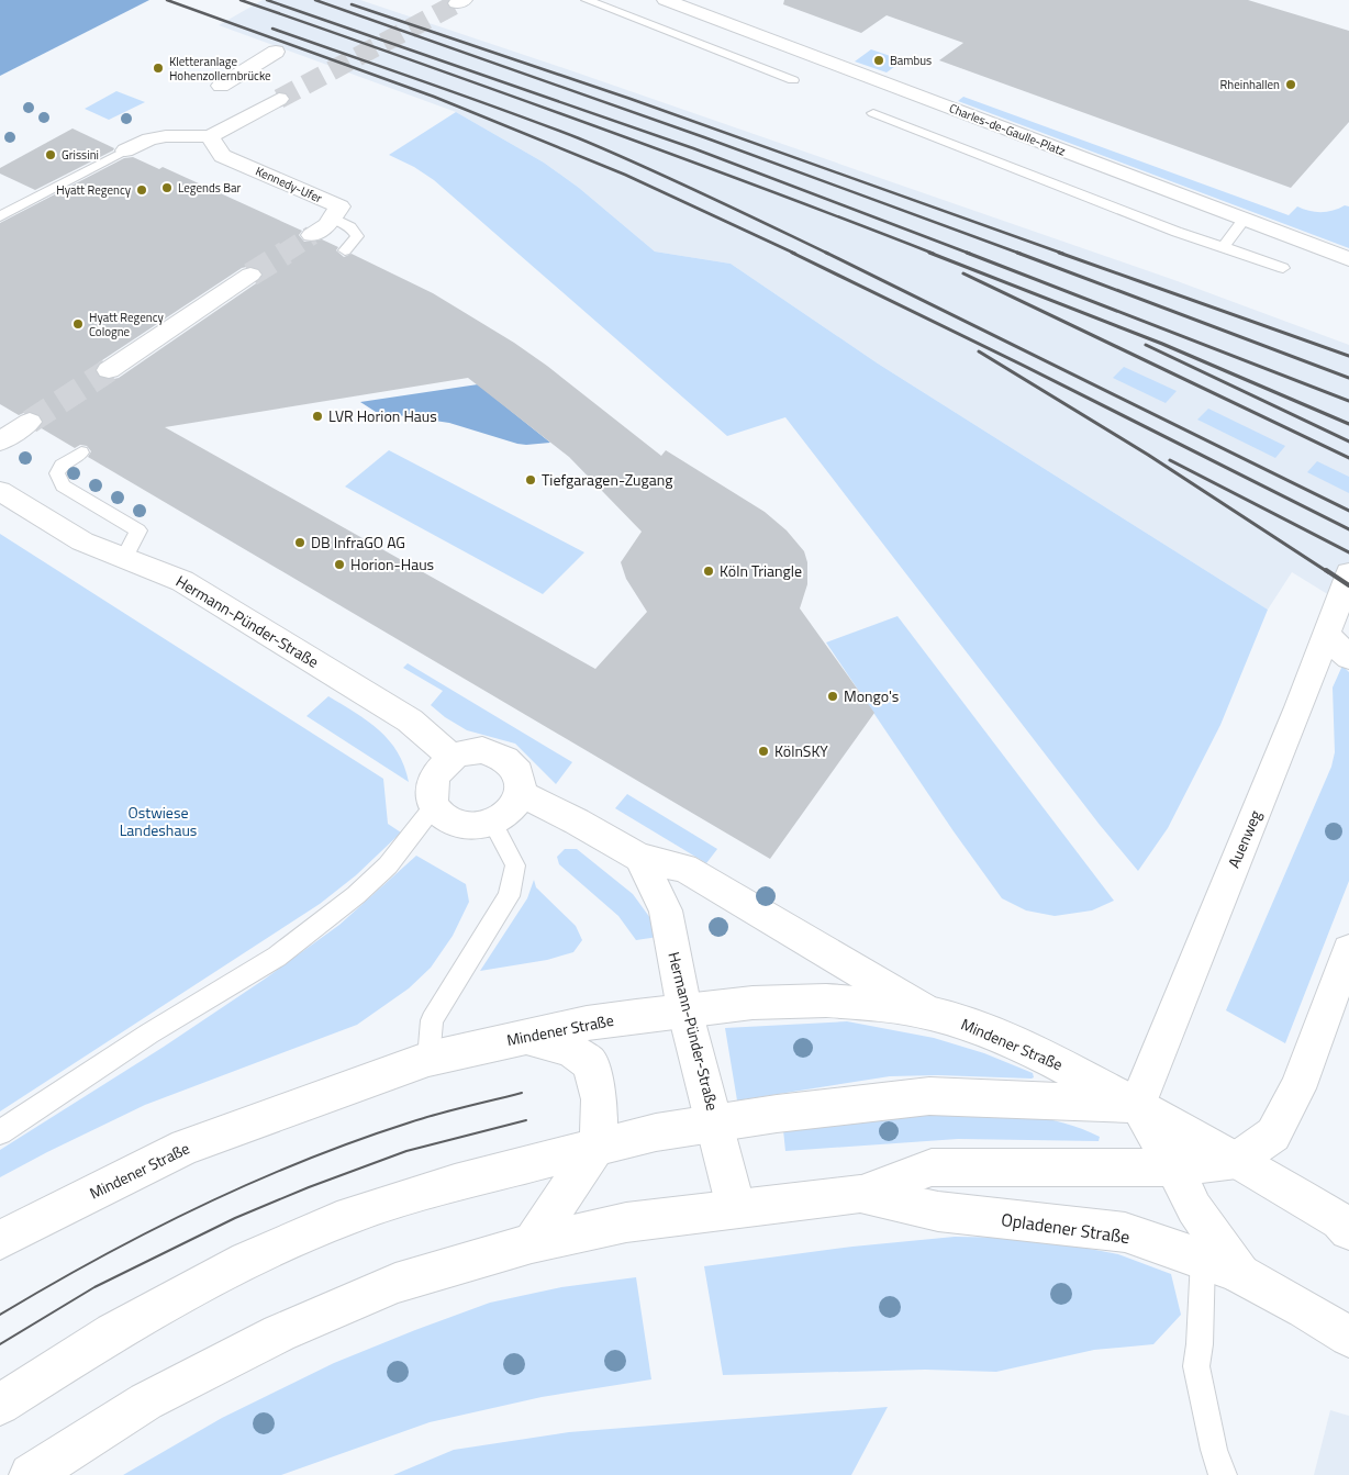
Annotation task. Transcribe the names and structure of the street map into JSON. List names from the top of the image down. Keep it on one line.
{"streets":{"street":["Charles-de-Gaulle-Platz","Kennedy-Ufer","Hermann-Pünder-Straße","Auenweg","Mindener Straße","Opladener Straße"]},"crossings":[["Hermann-Pünder-Straße","Mindener Straße"],["Auenweg","Mindener Straße"]],"parks":["Ostwiese Landeshaus"],"places":["Bambus","Kletteranlage Hohenzollernbrücke","Rheinhallen","Grissini","Legends Bar","Hyatt Regency","Hyatt Regency Cologne","LVR Horion Haus","Tiefgaragen-Zugang","DB InfraGO AG","Horion-Haus","Köln Triangle","Mongo's","KölnSKY"]}
